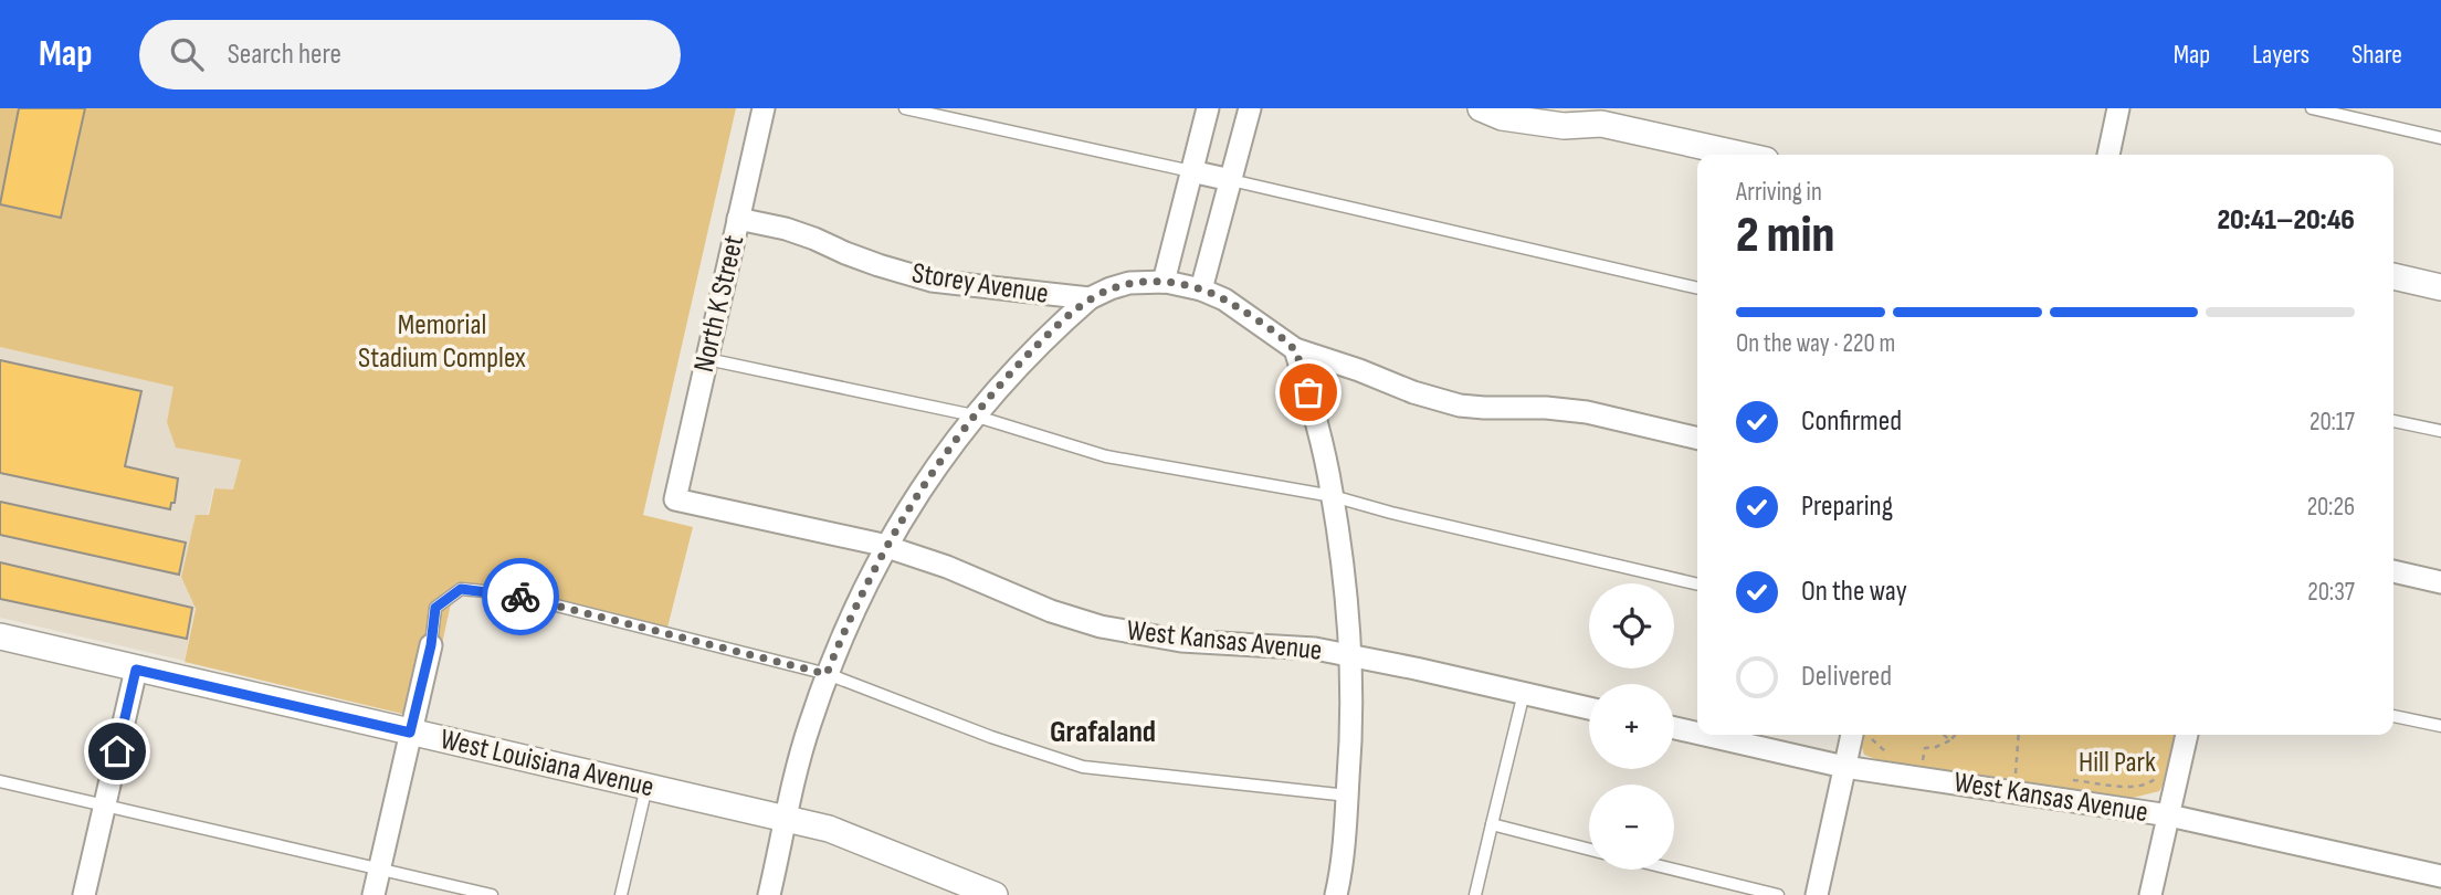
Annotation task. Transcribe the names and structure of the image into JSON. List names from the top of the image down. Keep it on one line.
{"streets":{"street":["Storey Avenue","North K Street","West Kansas Avenue","West Louisiana Avenue"]},"crossings":[["Storey Avenue","North K Street"],["North K Street","West Kansas Avenue"]],"districts":["Grafaland"],"parks":["Memorial Stadium Complex","Hill Park"],"page":{"header":"Map","search":"Search here","nav":["Map","Layers","Share"],"heading":["2 min","Arriving in","20:41–20:46"],"bar":"On the way · 220 m","list":[["Confirmed","20:17"],["Preparing","20:26"],["On the way","20:37"],"Delivered"],"map_buttons":["+","−"]}}
